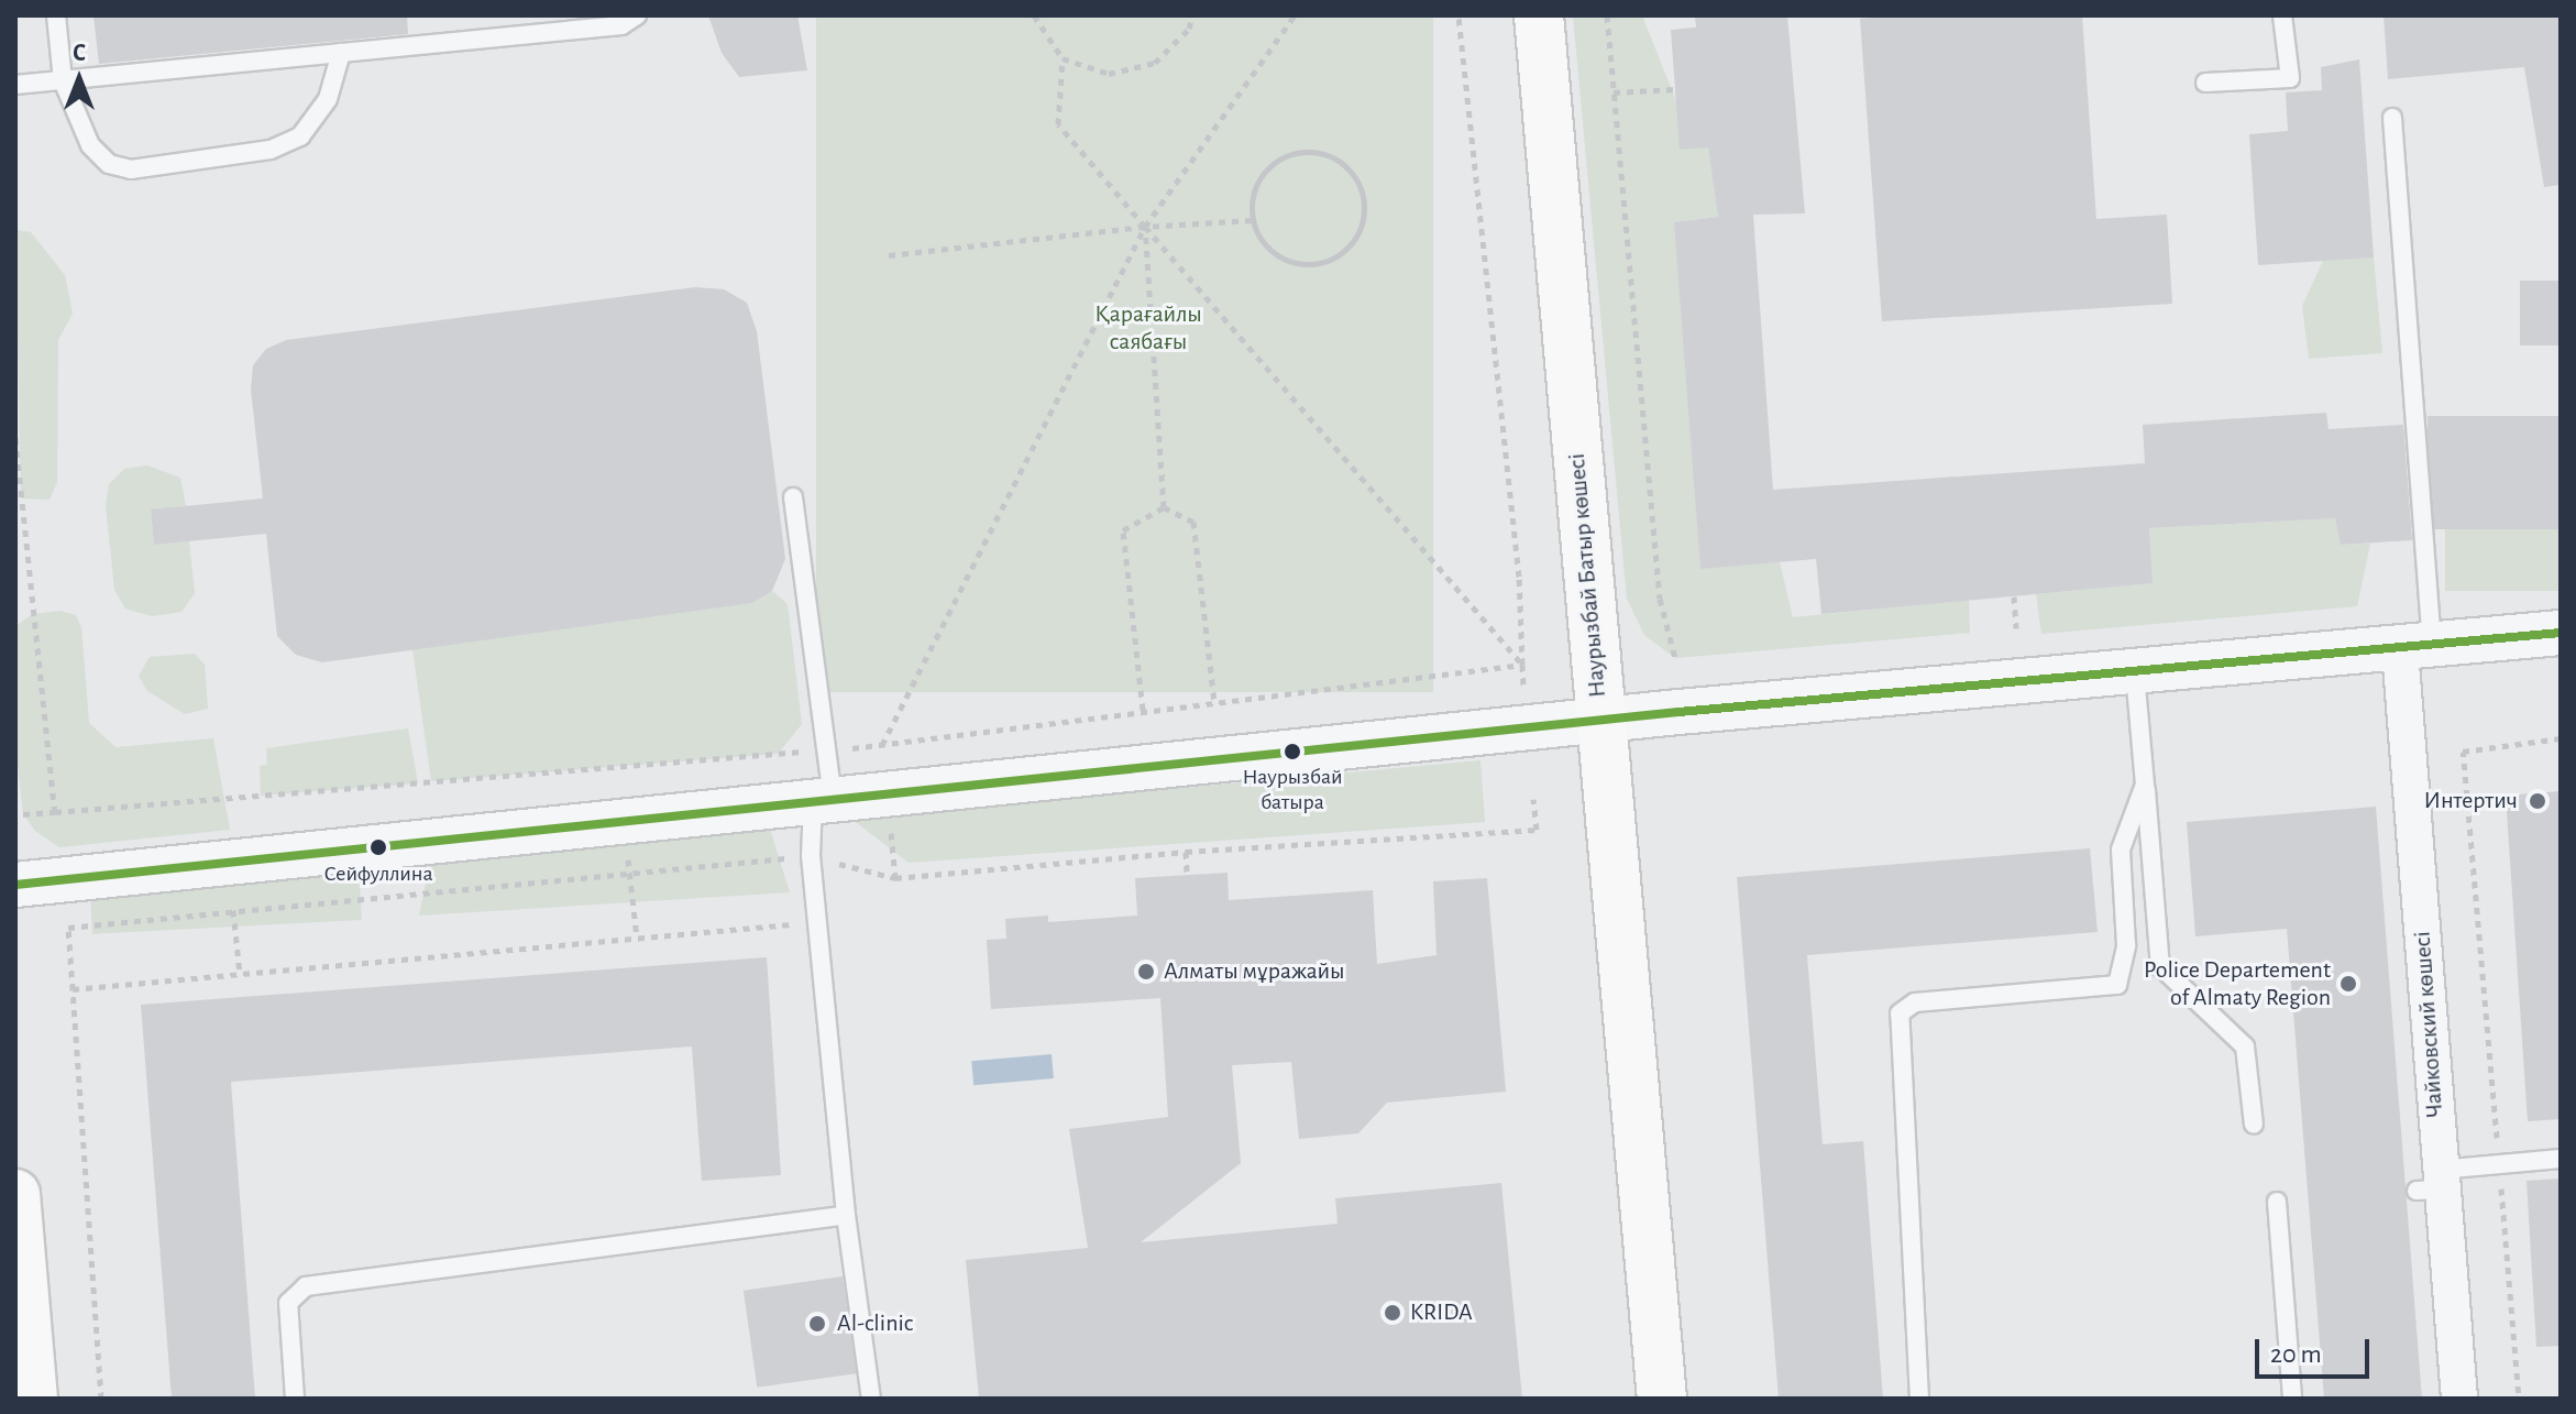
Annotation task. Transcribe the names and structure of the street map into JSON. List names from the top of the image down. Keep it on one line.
{"streets":{"main road":["Наурызбай Батыр көшесі"],"street":["Чайковский көшесі"]},"parks":["Қарағайлы саябағы"],"places":["Наурызбай батыра","Интертич","Сейфуллина","Алматы мұражайы","Police Departement of Almaty Region","KRIDA","Al-clinic"],"scale_bar":"20 m","north":"top"}
